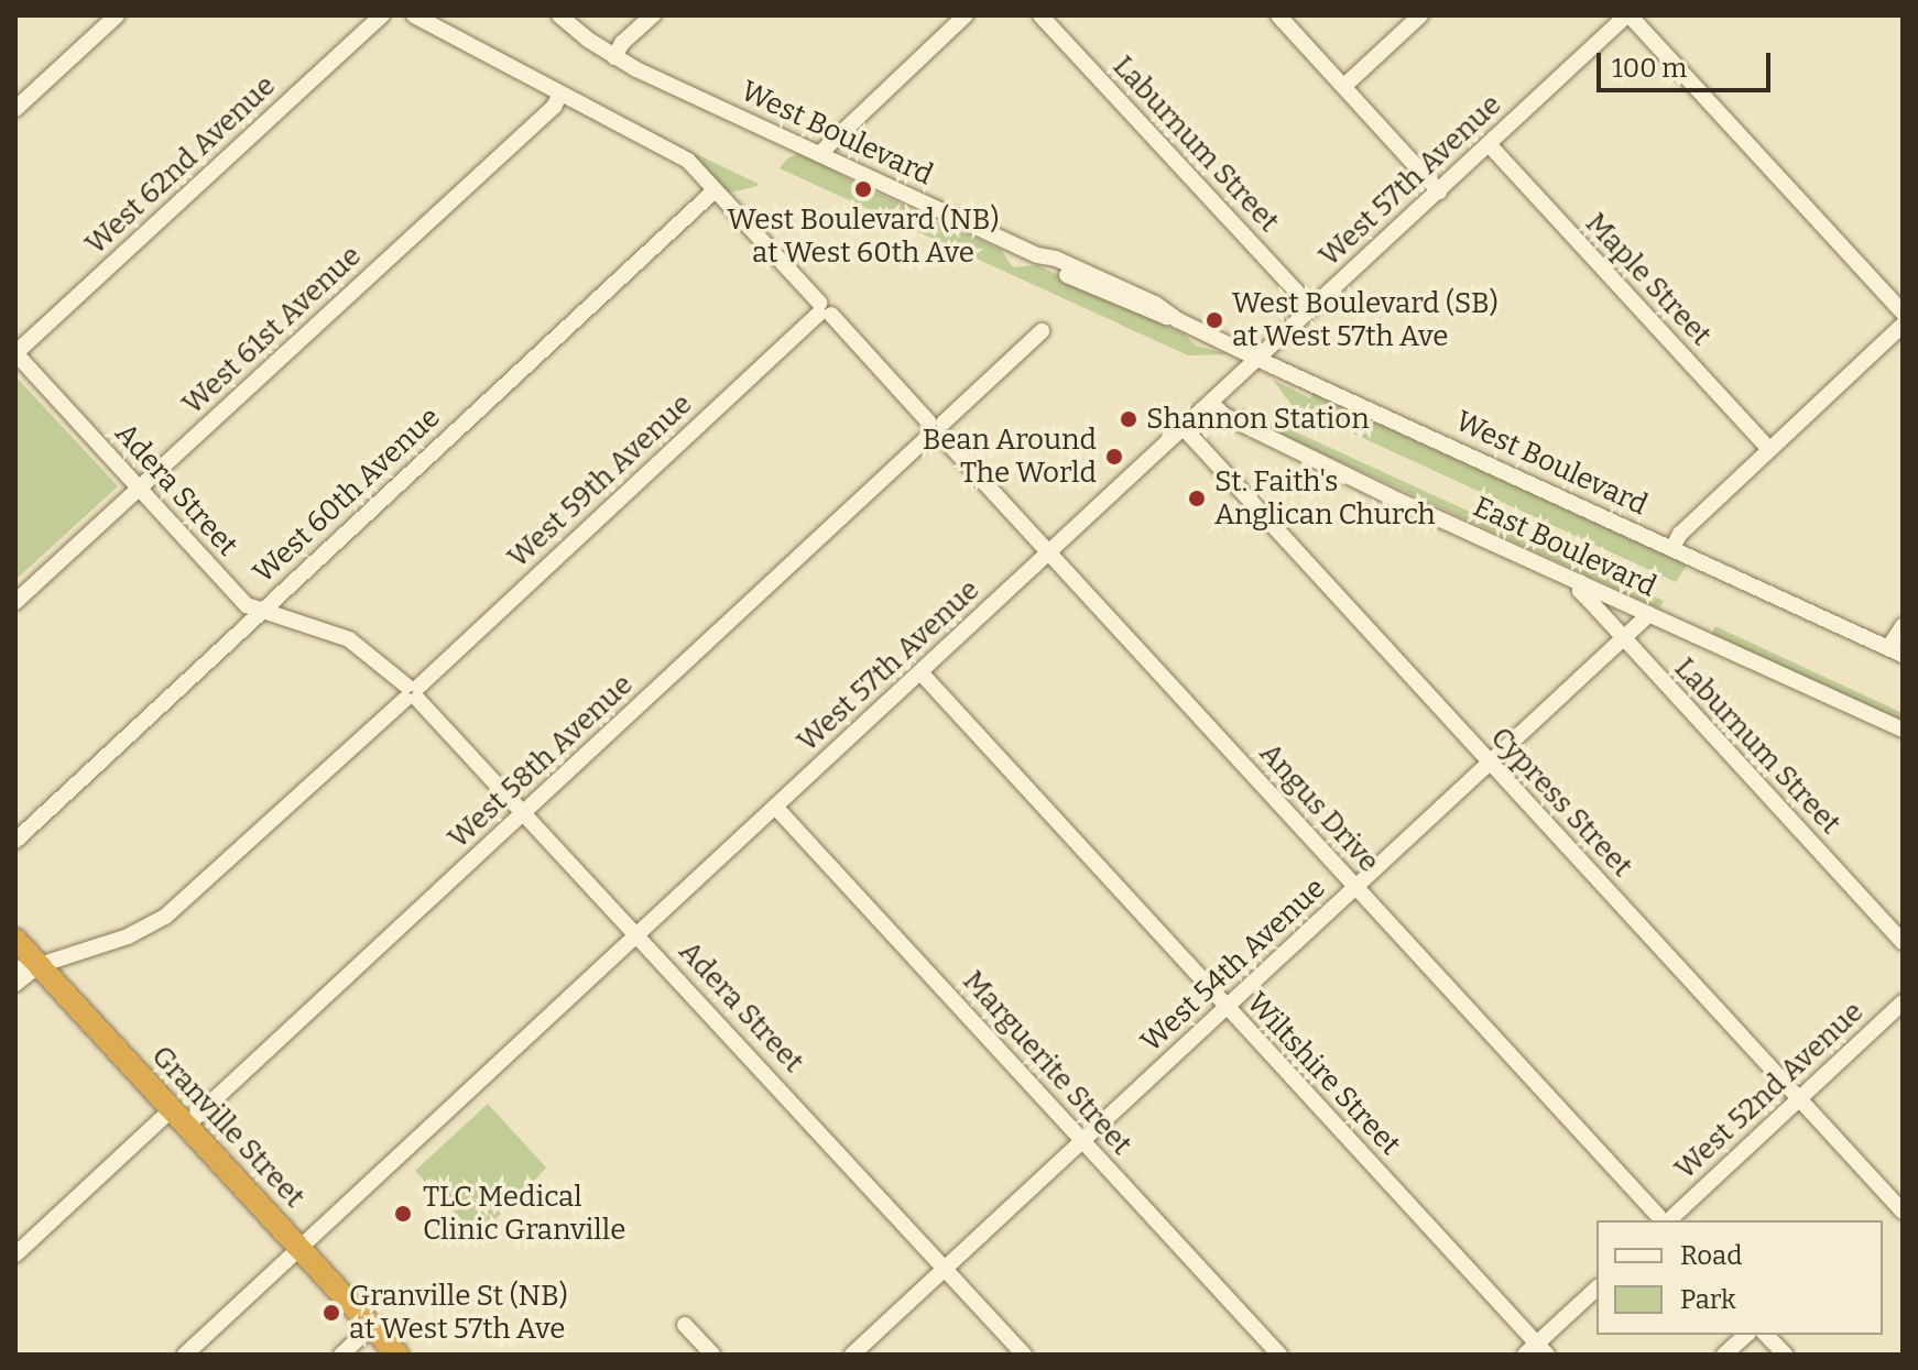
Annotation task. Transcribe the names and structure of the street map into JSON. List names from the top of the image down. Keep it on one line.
{"streets":{"highway":["Granville Street"],"street":["West Boulevard","Laburnum Street","West 62nd Avenue","West 57th Avenue","Maple Street","West 61st Avenue","West 59th Avenue","Adera Street","West 60th Avenue","East Boulevard","West 58th Avenue","Cypress Street","Angus Drive","West 54th Avenue","Marguerite Street","Wiltshire Street","West 52nd Avenue"]},"crossings":[["West Boulevard","West 57th Avenue"],["Laburnum Street","West 57th Avenue"],["Laburnum Street","East Boulevard"],["Laburnum Street","West 54th Avenue"],["West 62nd Avenue","Adera Street"],["West 57th Avenue","Maple Street"],["West 57th Avenue","Adera Street"],["West 57th Avenue","East Boulevard"],["West 57th Avenue","Cypress Street"],["West 57th Avenue","Angus Drive"],["West 57th Avenue","Marguerite Street"],["West 57th Avenue","Wiltshire Street"],["West 57th Avenue","Granville Street"],["West 61st Avenue","Adera Street"],["West 59th Avenue","Adera Street"],["West 59th Avenue","Angus Drive"],["West 59th Avenue","Granville Street"],["Adera Street","West 60th Avenue"],["Adera Street","West 58th Avenue"],["Adera Street","West 54th Avenue"],["West 60th Avenue","Angus Drive"],["East Boulevard","West 54th Avenue"],["West 58th Avenue","Angus Drive"],["West 58th Avenue","Granville Street"],["Cypress Street","West 54th Avenue"],["Cypress Street","West 52nd Avenue"],["Angus Drive","West 54th Avenue"],["Angus Drive","West 52nd Avenue"],["West 54th Avenue","Marguerite Street"],["West 54th Avenue","Wiltshire Street"]],"places":["West Boulevard (NB) at West 60th Ave","West Boulevard (SB) at West 57th Ave","Shannon Station","Bean Around The World","St. Faith's Anglican Church","TLC Medical Clinic Granville","Granville St (NB) at West 57th Ave"],"legend":["Road","Park"],"scale_bar":"100 m"}
